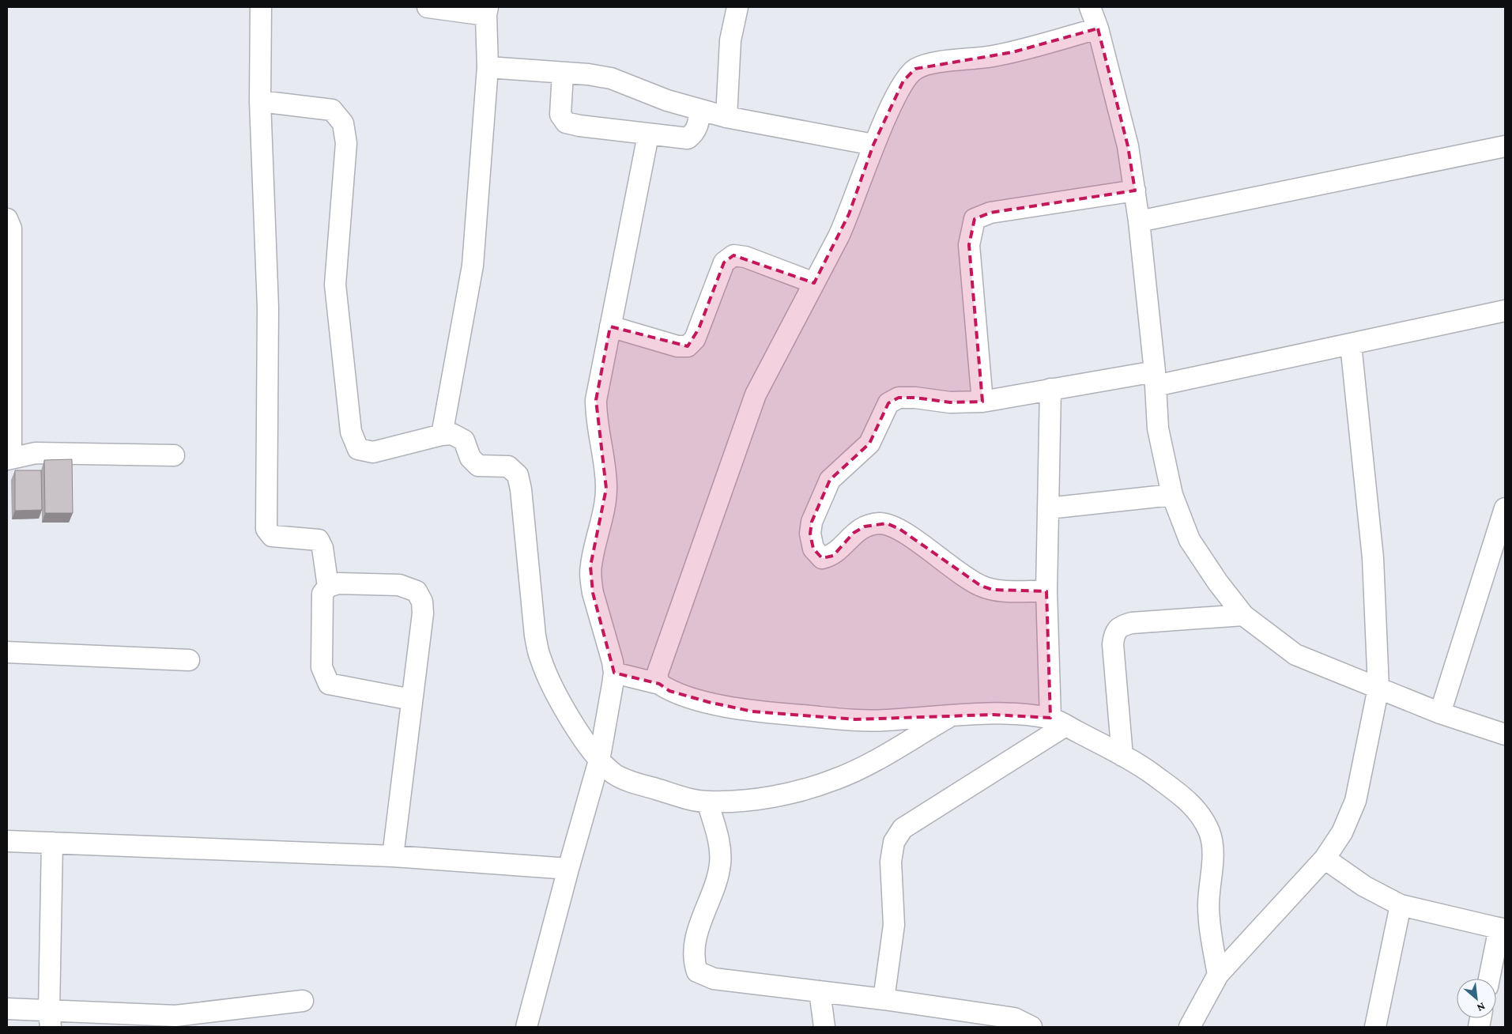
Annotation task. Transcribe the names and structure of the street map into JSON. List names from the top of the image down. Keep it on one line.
{"north":"bottom right"}
